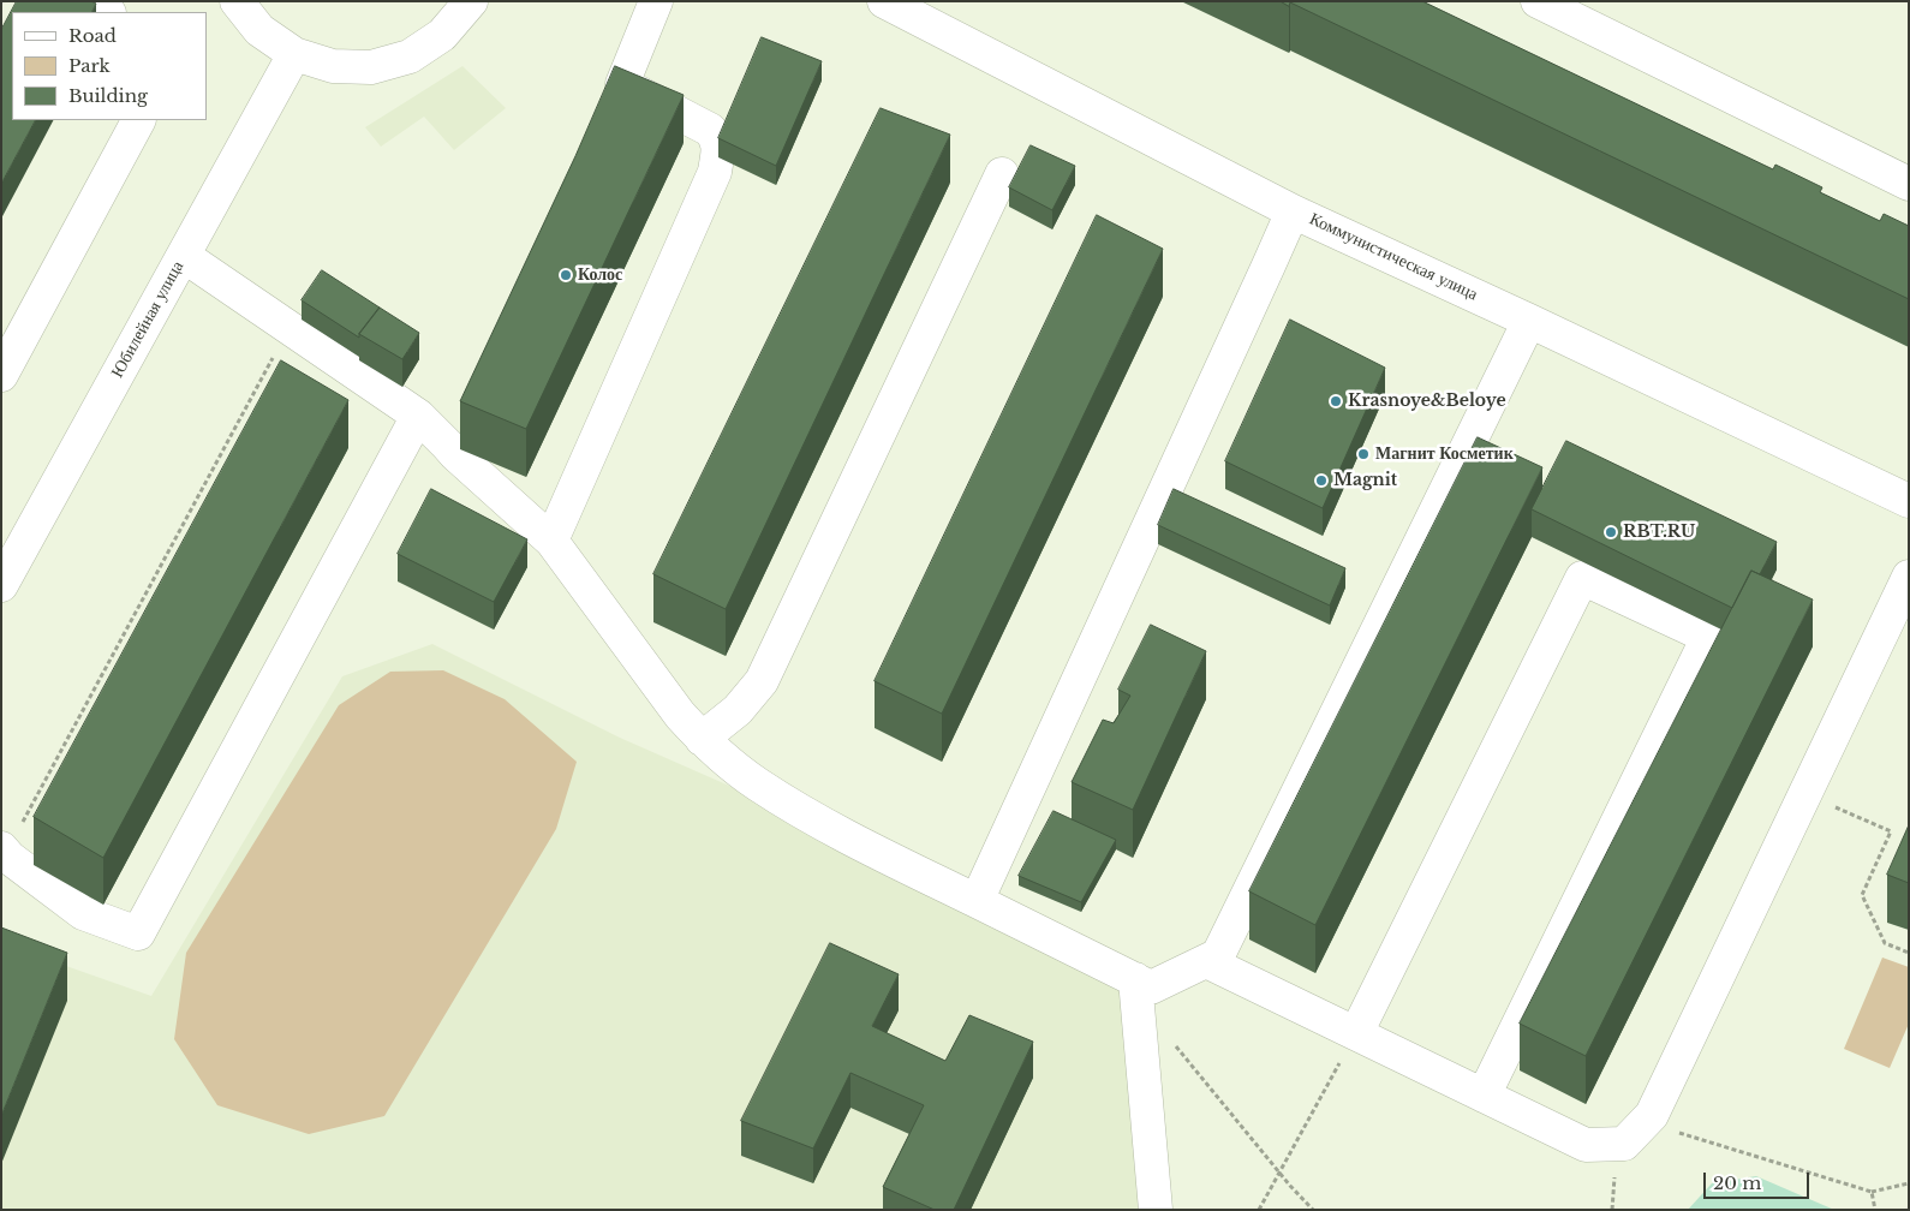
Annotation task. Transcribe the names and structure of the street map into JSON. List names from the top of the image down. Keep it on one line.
{"streets":{"street":["Коммунистическая улица","Юбилейная улица"]},"places":["Колос","Krasnoye&Beloye","Магнит Косметик","Magnit","RBT.RU"],"legend":["Road","Park","Building"],"scale_bar":"20 m"}
